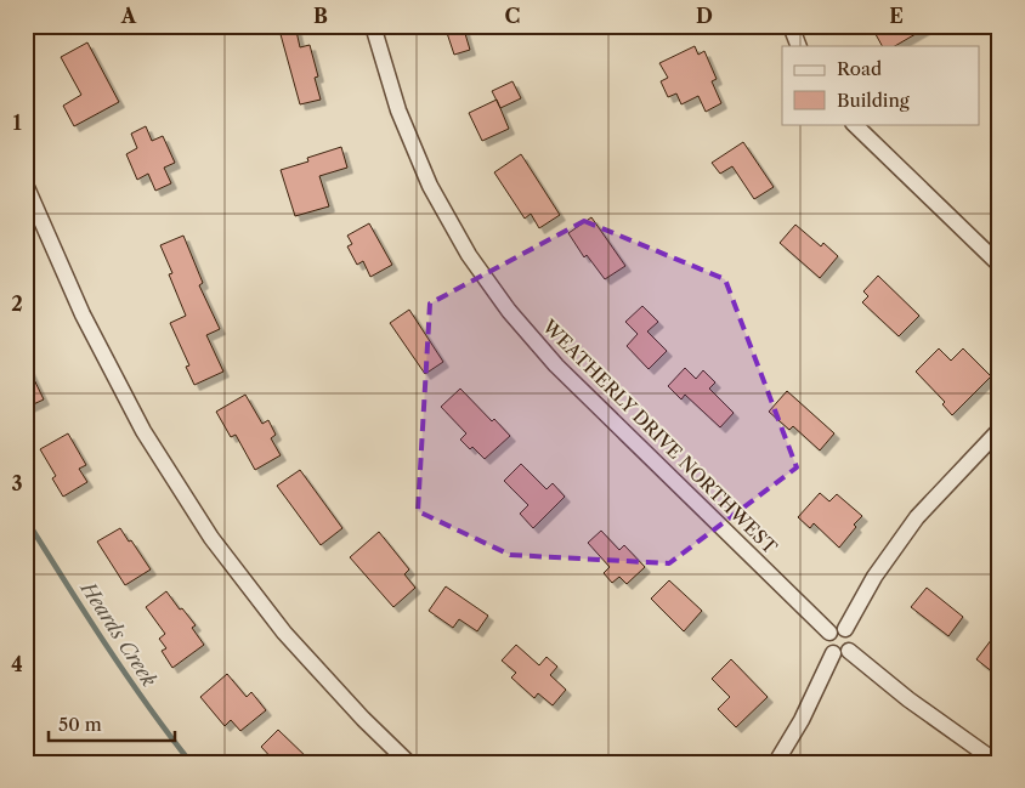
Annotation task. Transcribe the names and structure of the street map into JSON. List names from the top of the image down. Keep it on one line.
{"streets":{"street":["WEATHERLY DRIVE NORTHWEST"]},"water":["Heards Creek"],"legend":["Road","Building"],"scale_bar":"50 m","grid":{"columns":["A","B","C","D","E"],"rows":["1","2","3","4"]}}
